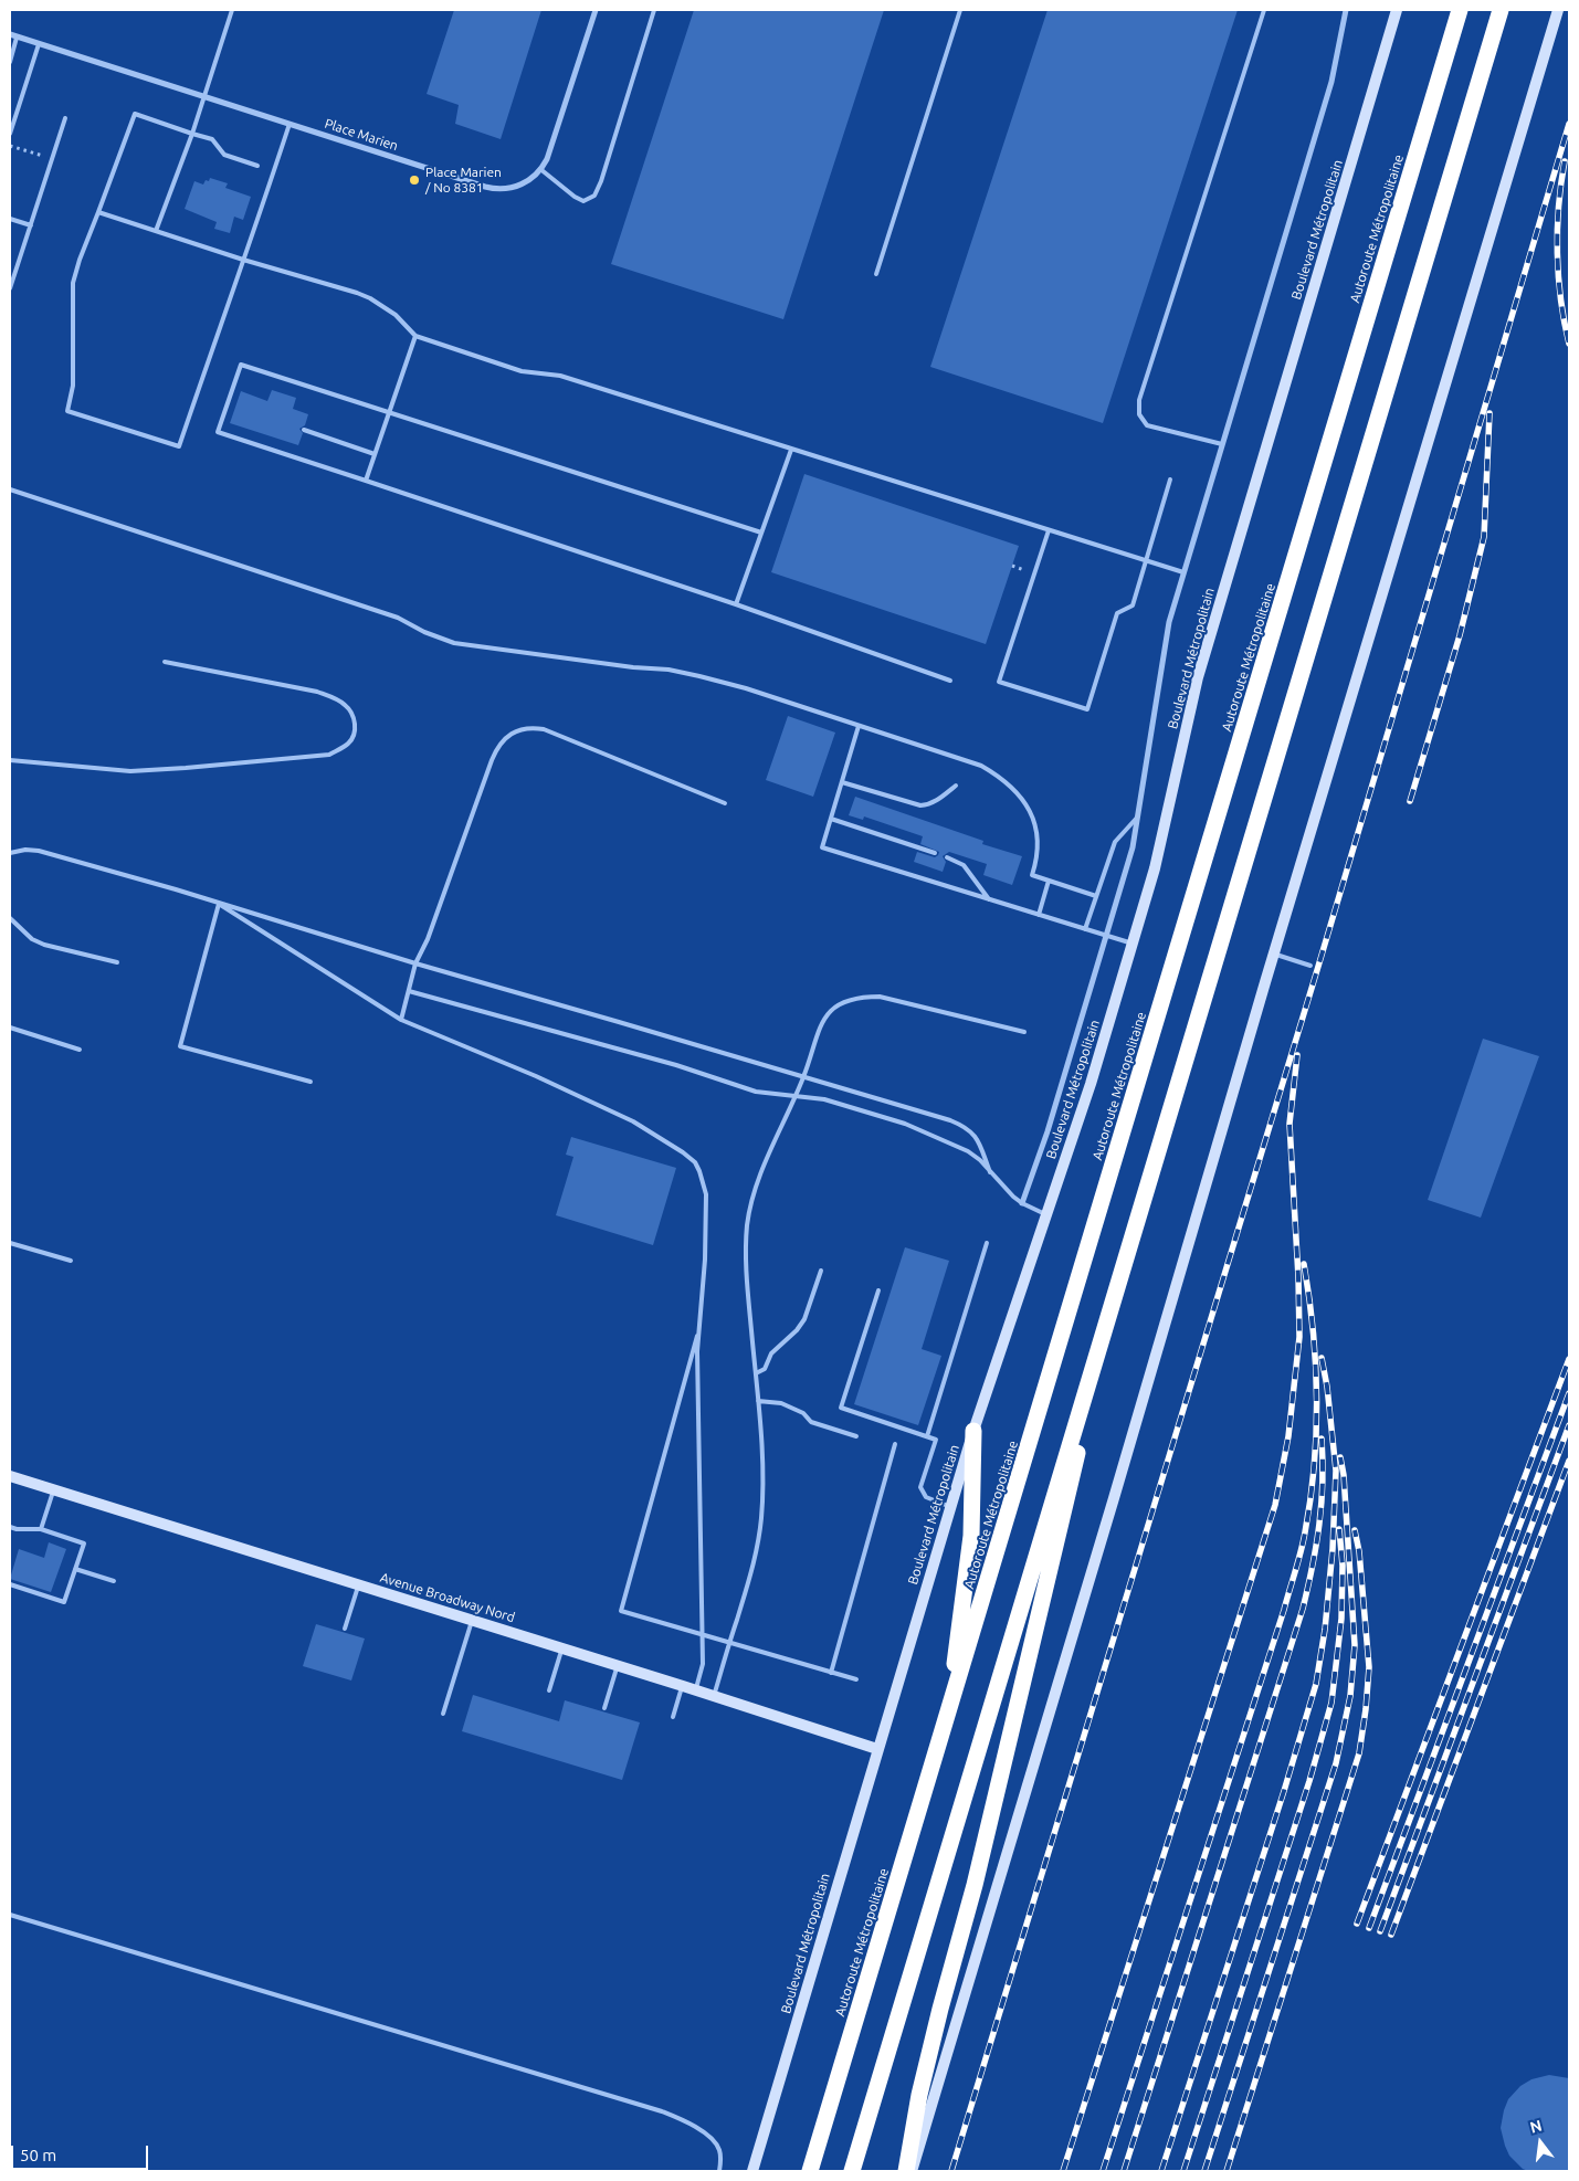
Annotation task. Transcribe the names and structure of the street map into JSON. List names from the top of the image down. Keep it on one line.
{"streets":{"highway":["Autoroute Métropolitaine"],"main road":["Boulevard Métropolitain","Avenue Broadway Nord"],"street":["Place Marien"]},"crossings":[["Boulevard Métropolitain","Avenue Broadway Nord"]],"places":["Place Marien / No 8381"],"scale_bar":"50 m","north":"top"}
